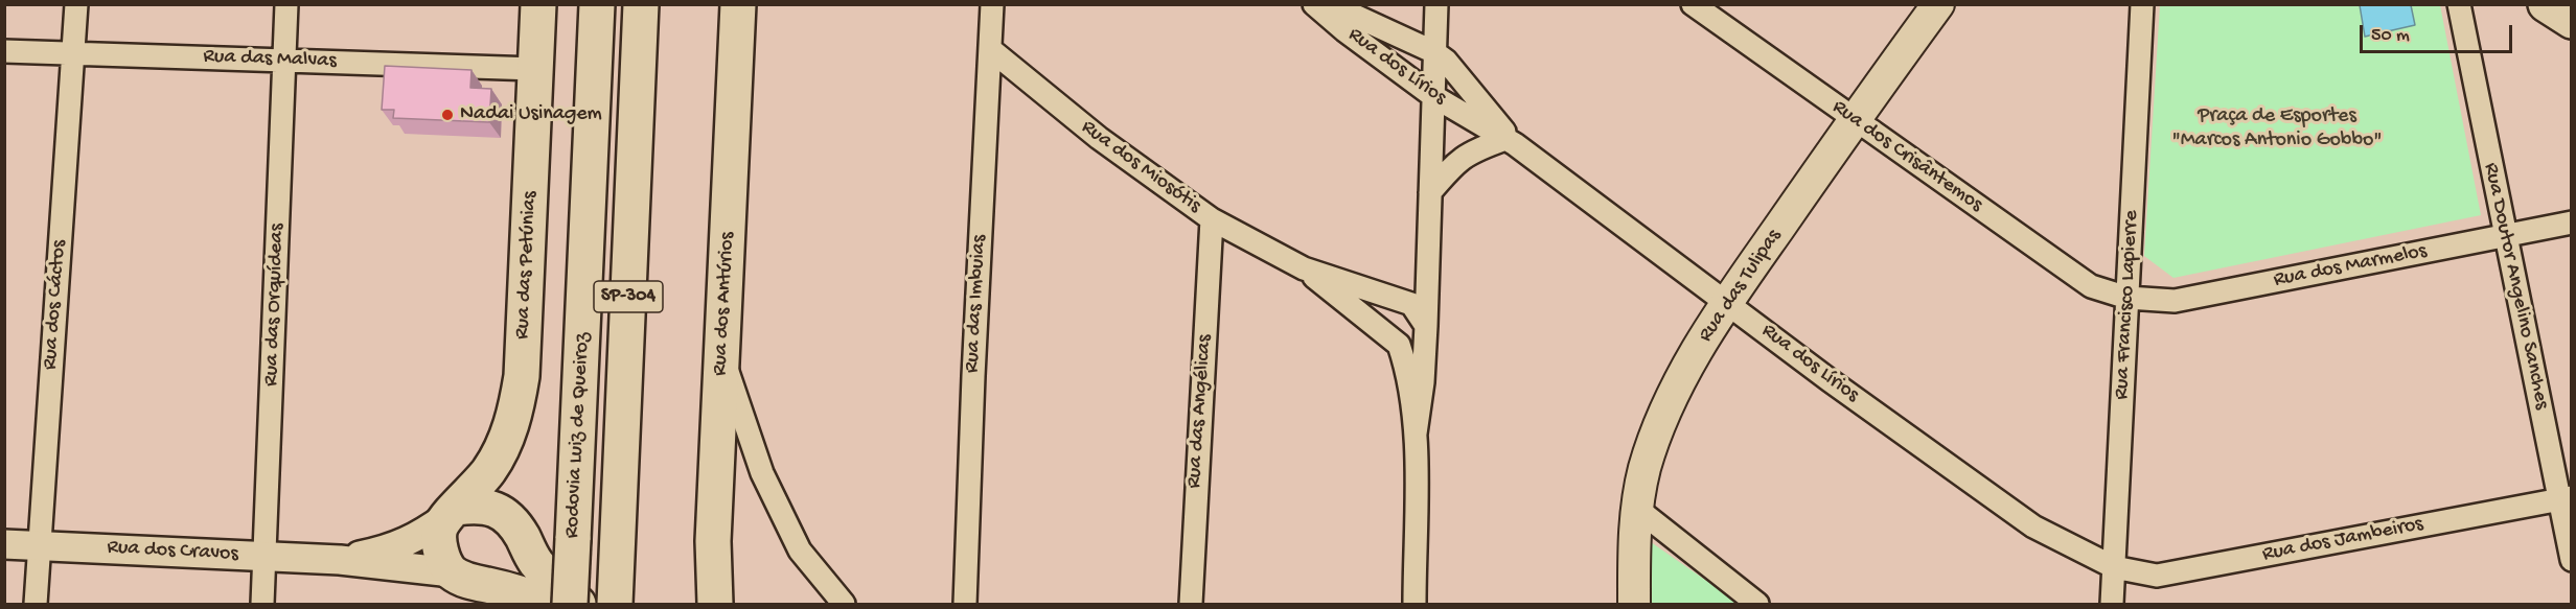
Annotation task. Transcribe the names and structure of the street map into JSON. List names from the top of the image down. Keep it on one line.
{"streets":{"main road":["Rua das Petúnias","Rua das Tulipas","SP-304","Rua dos Antúrios","Rodovia Luiz de Queiroz"],"street":["Rua das Malvas","Rua dos Lírios","Rua dos Crisântemos","Rua dos Miosótis","Rua dos Marmelos","Rua Doutor Angelino Sanches","Rua das Imbuias","Rua dos Cáctos","Rua das Orquídeas","Rua Francisco Lapierre","Rua das Angélicas","Rua dos Jambeiros","Rua dos Cravos"]},"crossings":[["Rua das Malvas","Rua das Petúnias"],["Rua das Malvas","Rua dos Cáctos"],["Rua das Malvas","Rua das Orquídeas"],["Rua dos Lírios","Rua das Tulipas"],["Rua dos Lírios","Rua Francisco Lapierre"],["Rua dos Lírios","Rua dos Jambeiros"],["Rua dos Crisântemos","Rua dos Marmelos"],["Rua dos Crisântemos","Rua das Tulipas"],["Rua dos Crisântemos","Rua Francisco Lapierre"],["Rua dos Miosótis","Rua das Imbuias"],["Rua dos Miosótis","Rua das Angélicas"],["Rua das Petúnias","Rua dos Cravos"],["Rua dos Marmelos","Rua Doutor Angelino Sanches"],["Rua dos Marmelos","Rua Francisco Lapierre"],["Rua Doutor Angelino Sanches","Rua dos Jambeiros"],["Rua dos Cáctos","Rua dos Cravos"],["Rua das Orquídeas","Rua dos Cravos"],["Rua Francisco Lapierre","Rua dos Jambeiros"]],"parks":["Praça de Esportes \"Marcos Antonio Gobbo\""],"places":["Nadai Usinagem"],"scale_bar":"50 m"}
